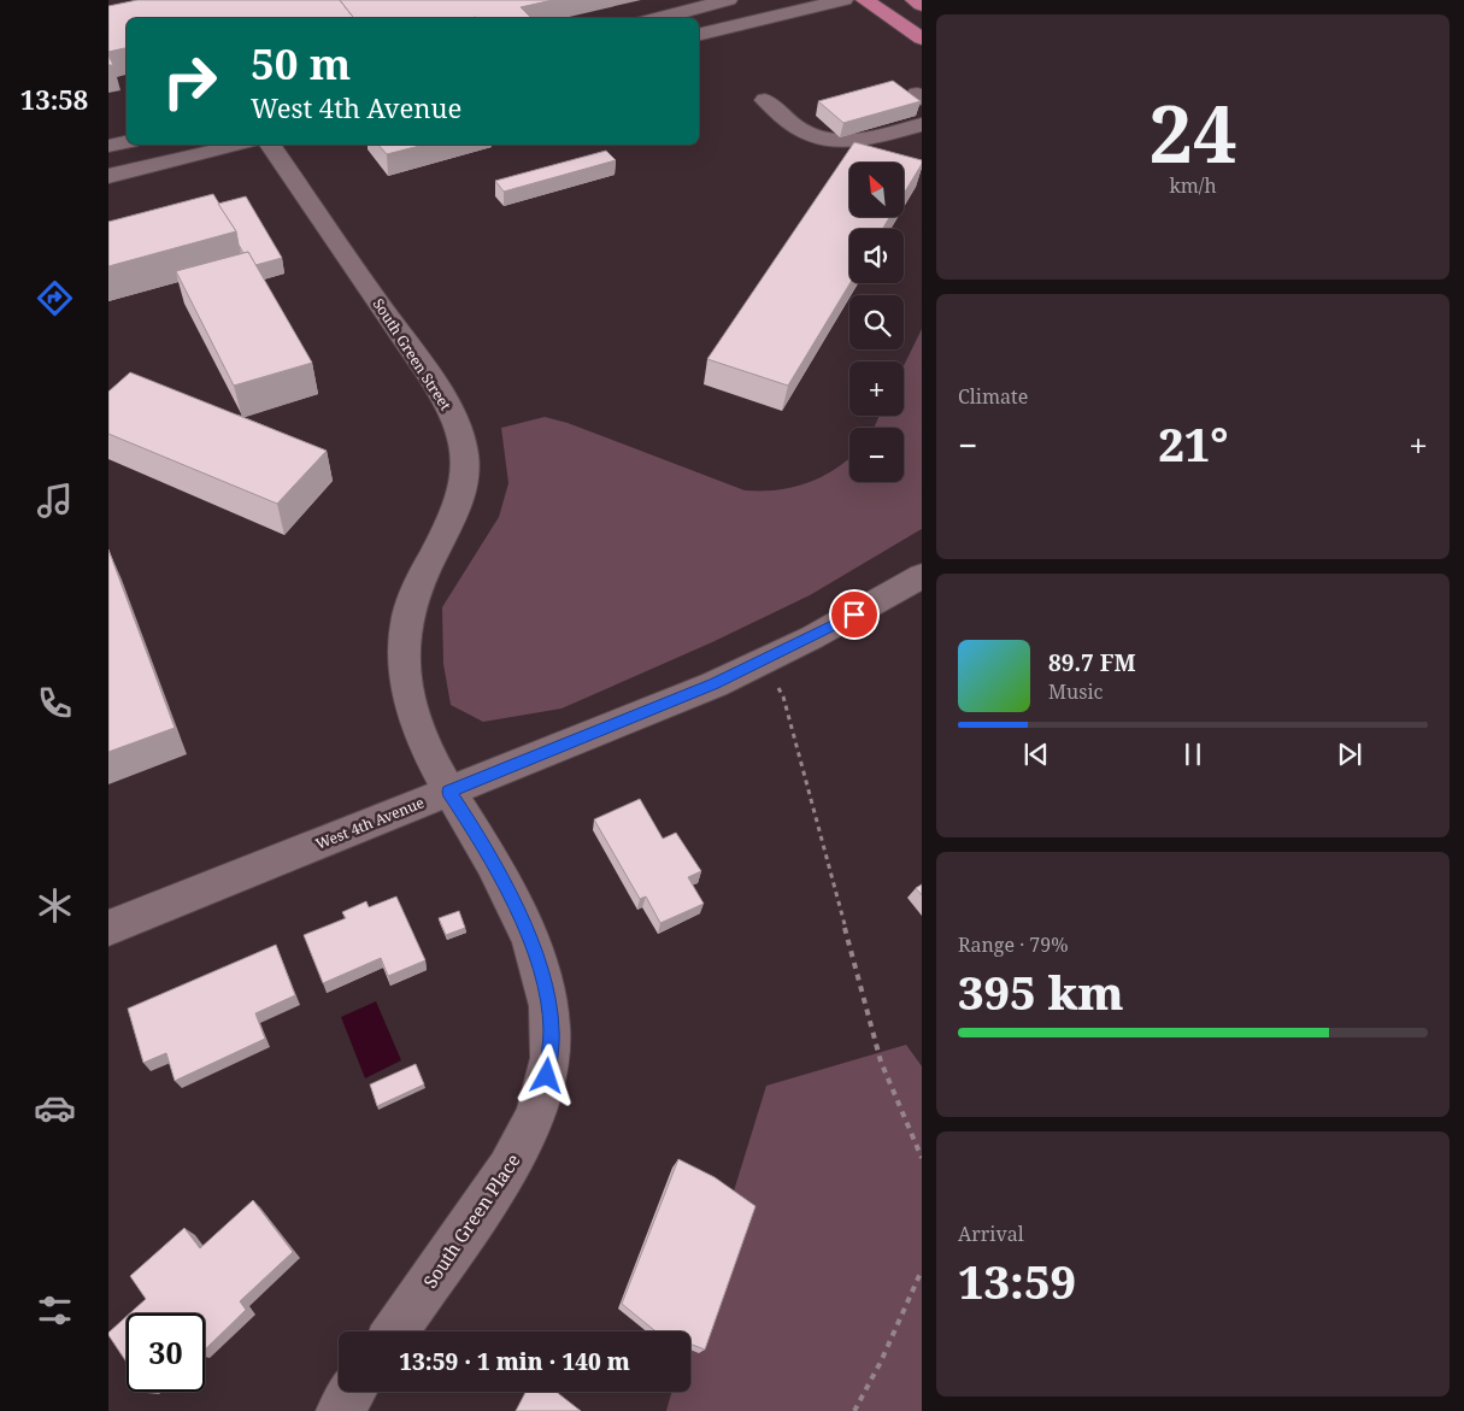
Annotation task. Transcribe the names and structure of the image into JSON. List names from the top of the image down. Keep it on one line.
{"streets":{"street":["South Green Street","West 4th Avenue","South Green Place"]},"crossings":[["South Green Street","West 4th Avenue"],["South Green Street","South Green Place"],["West 4th Avenue","South Green Place"]],"north":"top left","page":{"tabs":"13:58","tile":[["24","km/h"],"Climate",["Range · 79%","395 km"],["Arrival","13:59"]],"turn":["50 m","West 4th Avenue"],"map_buttons":["+","−"],"heat":["−","21°","+"],"song":["89.7 FM","Music"],"limit":"30","trip":"13:59 · 1 min · 140 m"}}
